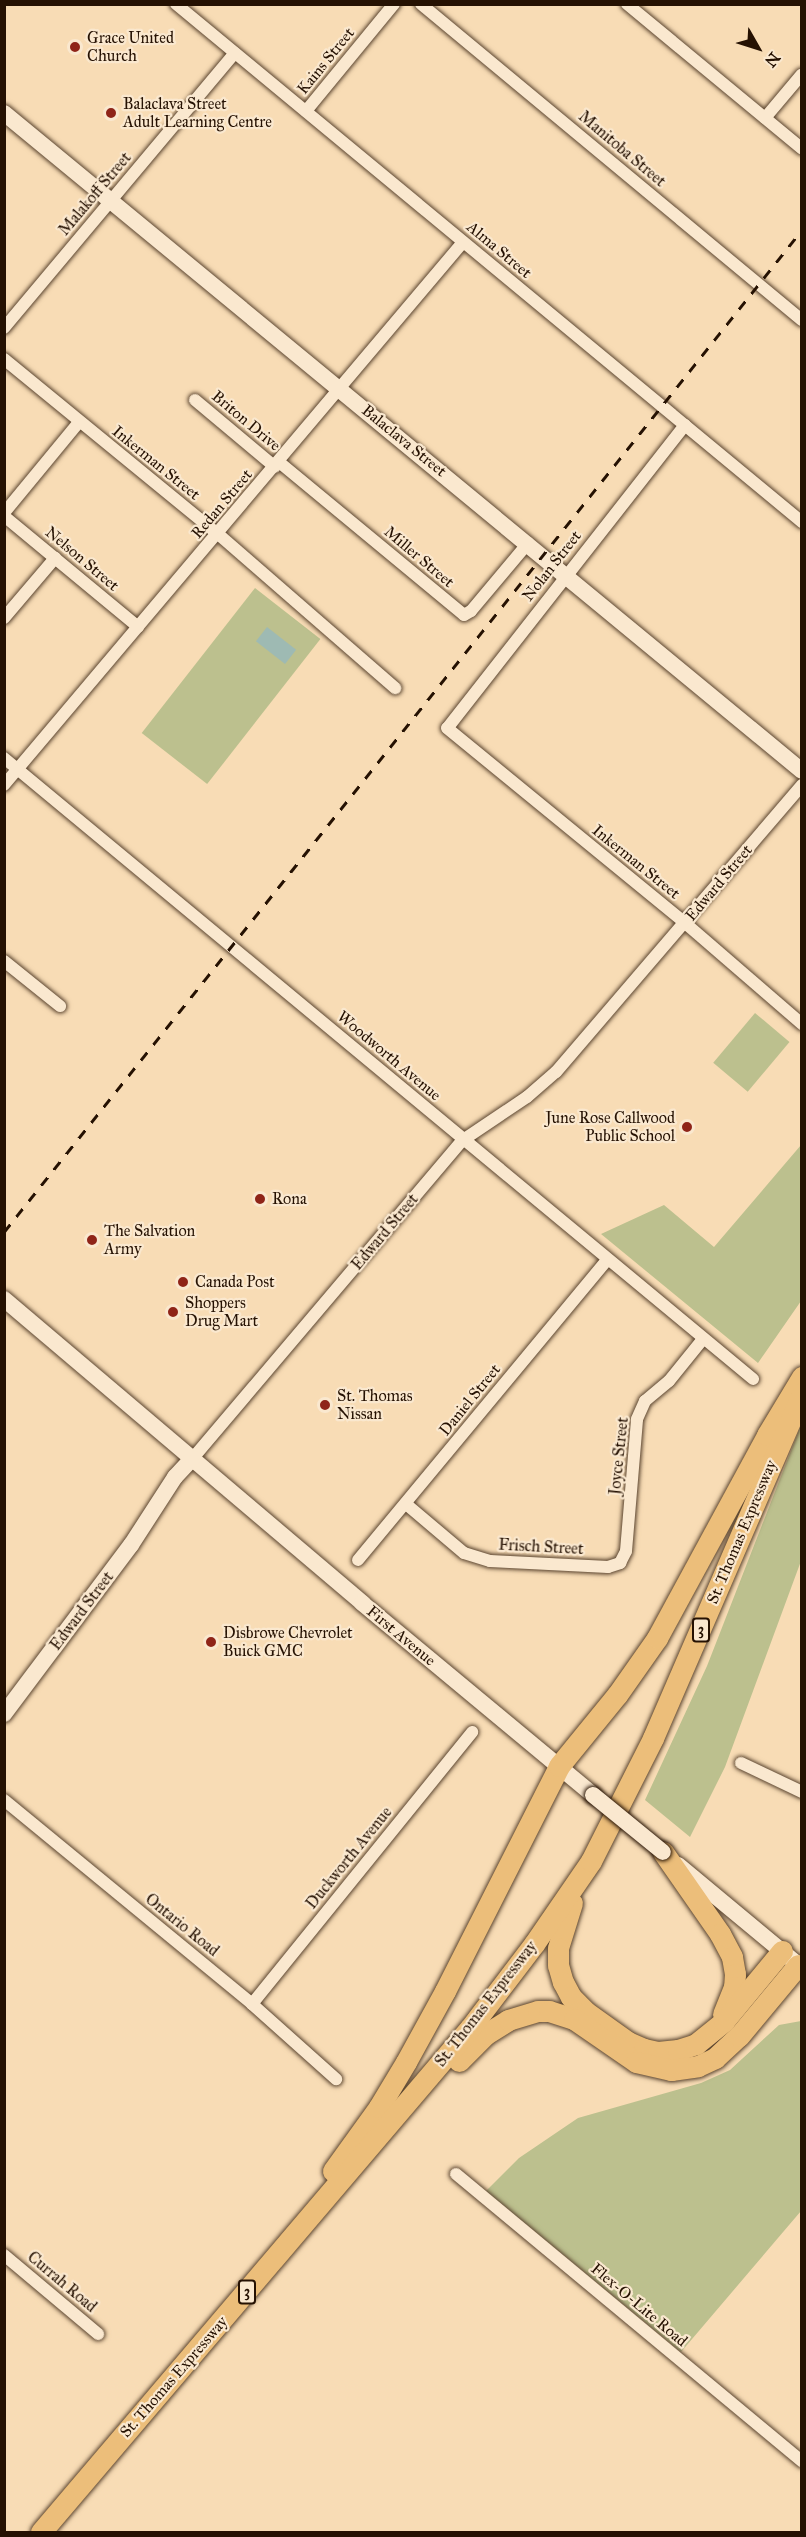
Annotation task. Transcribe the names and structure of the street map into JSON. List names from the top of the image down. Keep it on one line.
{"streets":{"highway":["St. Thomas Expressway","3"],"street":["Kains Street","Manitoba Street","Malakoff Street","Alma Street","Briton Drive","Balaclava Street","Inkerman Street","Redan Street","Miller Street","Nelson Street","Nolan Street","Edward Street","Woodworth Avenue","Daniel Street","Joyce Street","Frisch Street","First Avenue","Duckworth Avenue","Ontario Road","Currah Road","Flex-O-Lite Road"]},"crossings":[["Kains Street","Alma Street"],["Malakoff Street","Alma Street"],["Malakoff Street","Balaclava Street"],["Alma Street","Redan Street"],["Alma Street","Nolan Street"],["Briton Drive","Redan Street"],["Briton Drive","Miller Street"],["Balaclava Street","Redan Street"],["Balaclava Street","Miller Street"],["Balaclava Street","Nolan Street"],["Inkerman Street","Redan Street"],["Inkerman Street","Nolan Street"],["Inkerman Street","Edward Street"],["Redan Street","Miller Street"],["Redan Street","Nelson Street"],["Redan Street","Woodworth Avenue"],["Edward Street","Woodworth Avenue"],["Edward Street","First Avenue"],["Woodworth Avenue","Daniel Street"],["Woodworth Avenue","Joyce Street"],["Daniel Street","Frisch Street"],["Joyce Street","Frisch Street"],["Duckworth Avenue","Ontario Road"]],"places":["Grace United Church","Balaclava Street Adult Learning Centre","June Rose Callwood Public School","Rona","The Salvation Army","Canada Post","Shoppers Drug Mart","St. Thomas Nissan","Disbrowe Chevrolet Buick GMC"],"north":"bottom right"}
